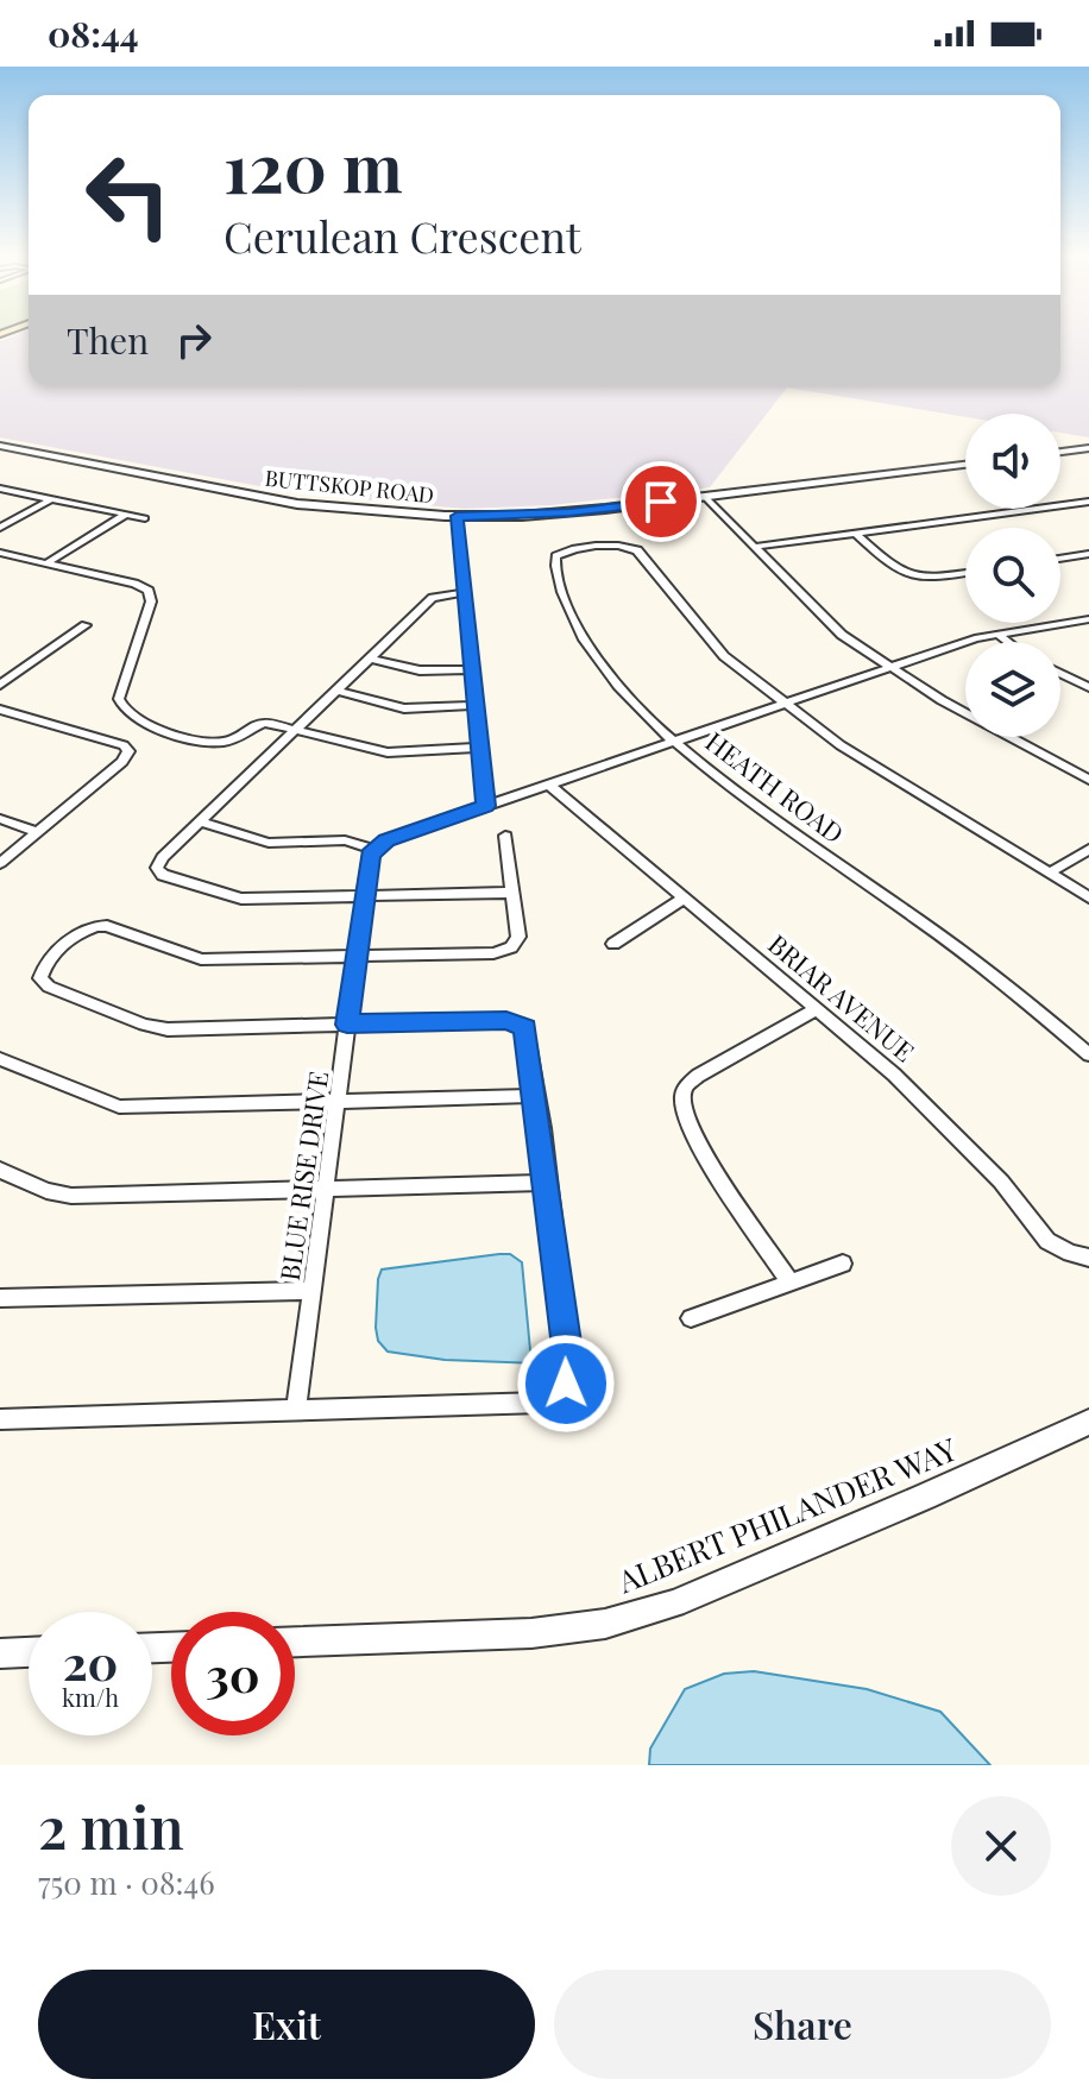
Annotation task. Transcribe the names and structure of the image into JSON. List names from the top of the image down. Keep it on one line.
{"streets":{"street":["BUTTSKOP ROAD","HEATH ROAD","BRIAR AVENUE","BLUE RISE DRIVE","ALBERT PHILANDER WAY"]},"page":{"status":"08:44","turn":["120 m","Cerulean Crescent"],"then":"Then","speed":"20 km/h","limit":"30","heading":["2 min","750 m · 08:46"],"buttons":["Exit","Share"]}}
